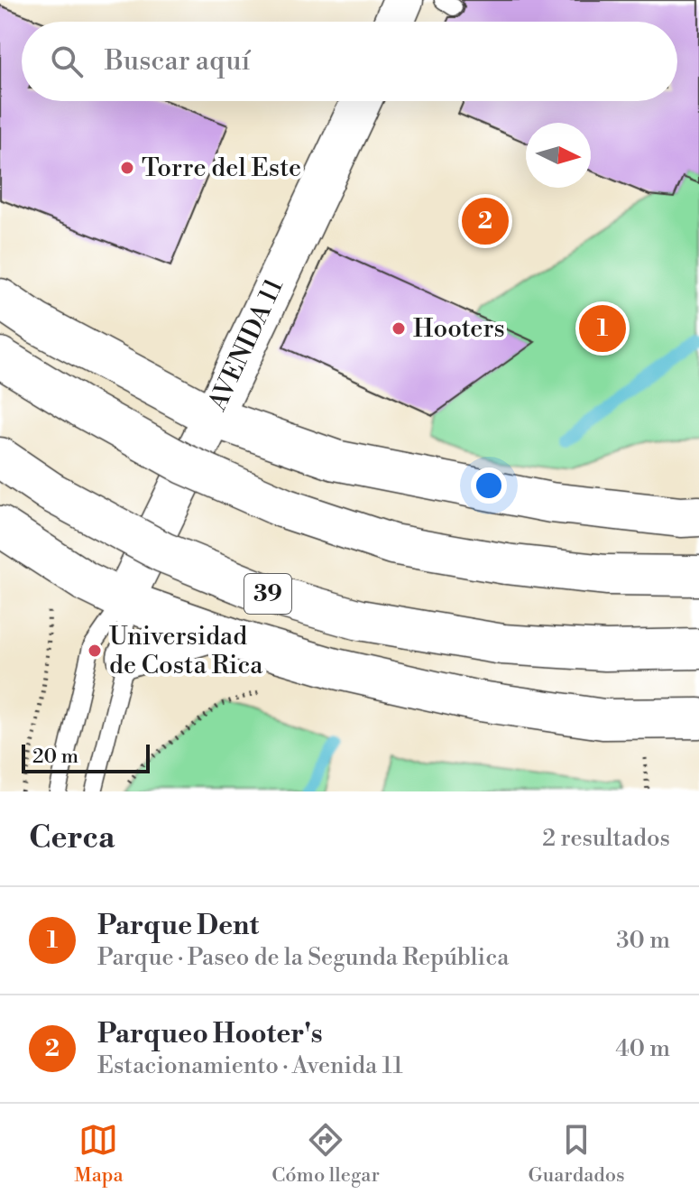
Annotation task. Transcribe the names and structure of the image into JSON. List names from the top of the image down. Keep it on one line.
{"streets":{"main road":["AVENIDA 11","39"]},"places":["Torre del Este","Hooters","Universidad de Costa Rica"],"scale_bar":"20 m","north":"right","page":{"search":"Buscar aquí","pins":["2","1"],"scale":"20 m","heading":["Cerca","2 resultados"],"list":[{"mark":"1","name":"Parque Dent","note":"Parque · Paseo de la Segunda República","value":"30 m"},{"mark":"2","name":"Parqueo Hooter's","note":"Estacionamiento · Avenida 11","value":"40 m"}],"nav":["Mapa","Cómo llegar","Guardados"]}}
